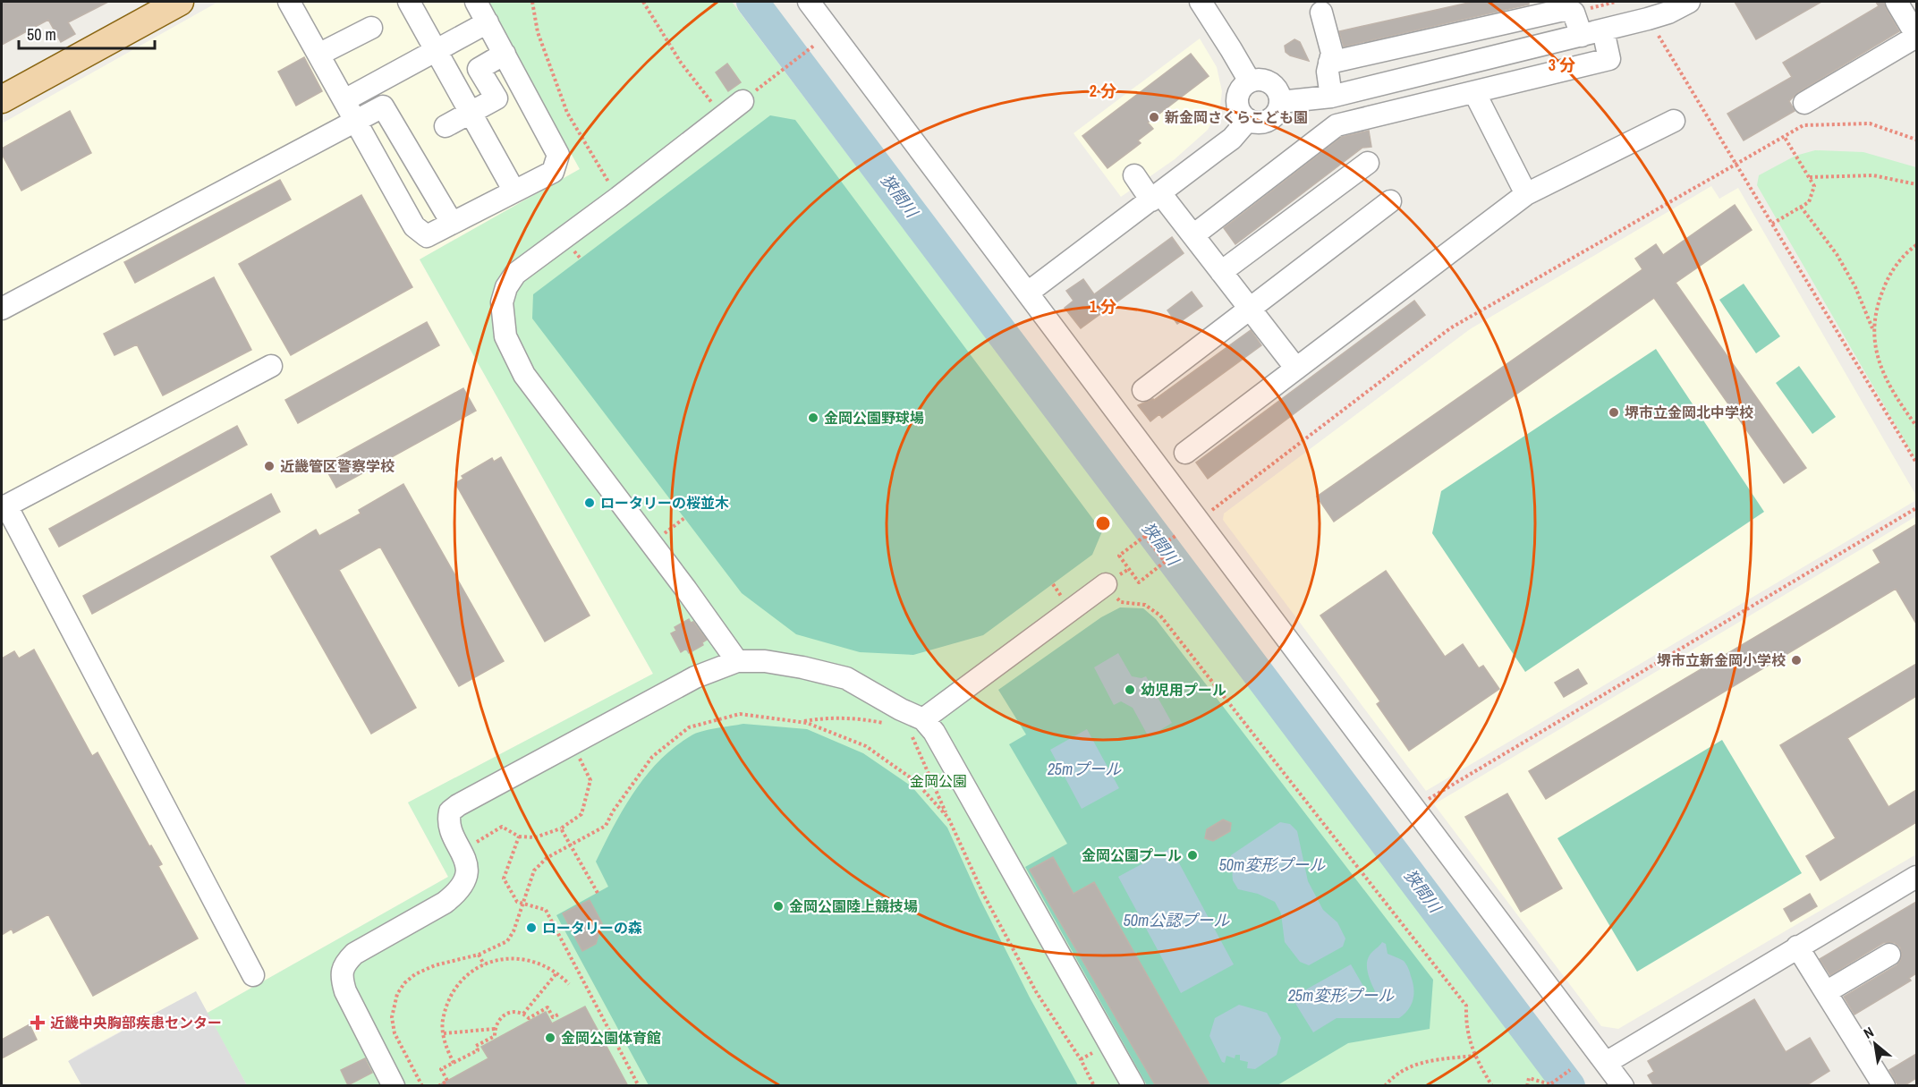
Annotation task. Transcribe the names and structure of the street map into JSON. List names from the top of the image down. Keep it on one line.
{"water":["狭間川","25mプール","50m変形プール","50m公認プール","25m変形プール"],"parks":["金岡公園"],"places":{"other":["新金岡さくらこども園","堺市立金岡北中学校","金岡公園野球場","近畿管区警察学校","ロータリーの桜並木","堺市立新金岡小学校","幼児用プール","金岡公園プール","金岡公園陸上競技場","ロータリーの森","金岡公園体育館"],"health":["近畿中央胸部疾患センター"]},"scale_bar":"50 m","north":"top left","rings":["3 分","2 分","1 分"]}
